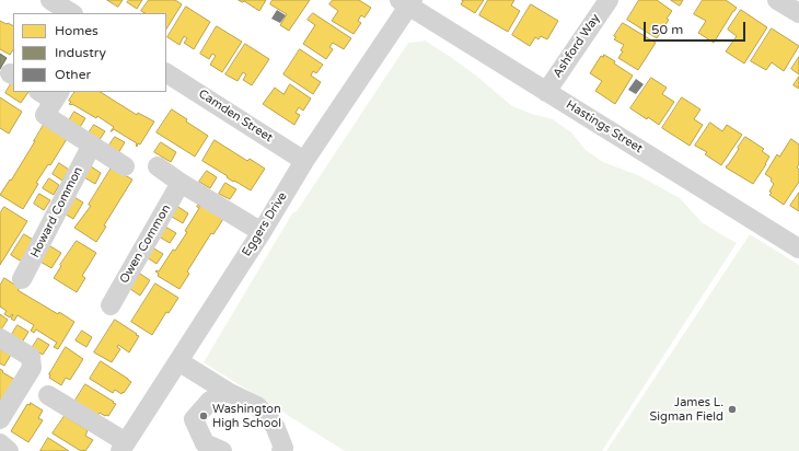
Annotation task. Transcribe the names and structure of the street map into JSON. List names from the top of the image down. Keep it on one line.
{"streets":{"street":["Ashford Way","Camden Street","Hastings Street","Howard Common","Eggers Drive","Owen Common"]},"crossings":[["Ashford Way","Hastings Street"],["Camden Street","Eggers Drive"],["Hastings Street","Eggers Drive"]],"places":["James L. Sigman Field","Washington High School"],"legend":["Homes","Industry","Other"],"scale_bar":"50 m"}
